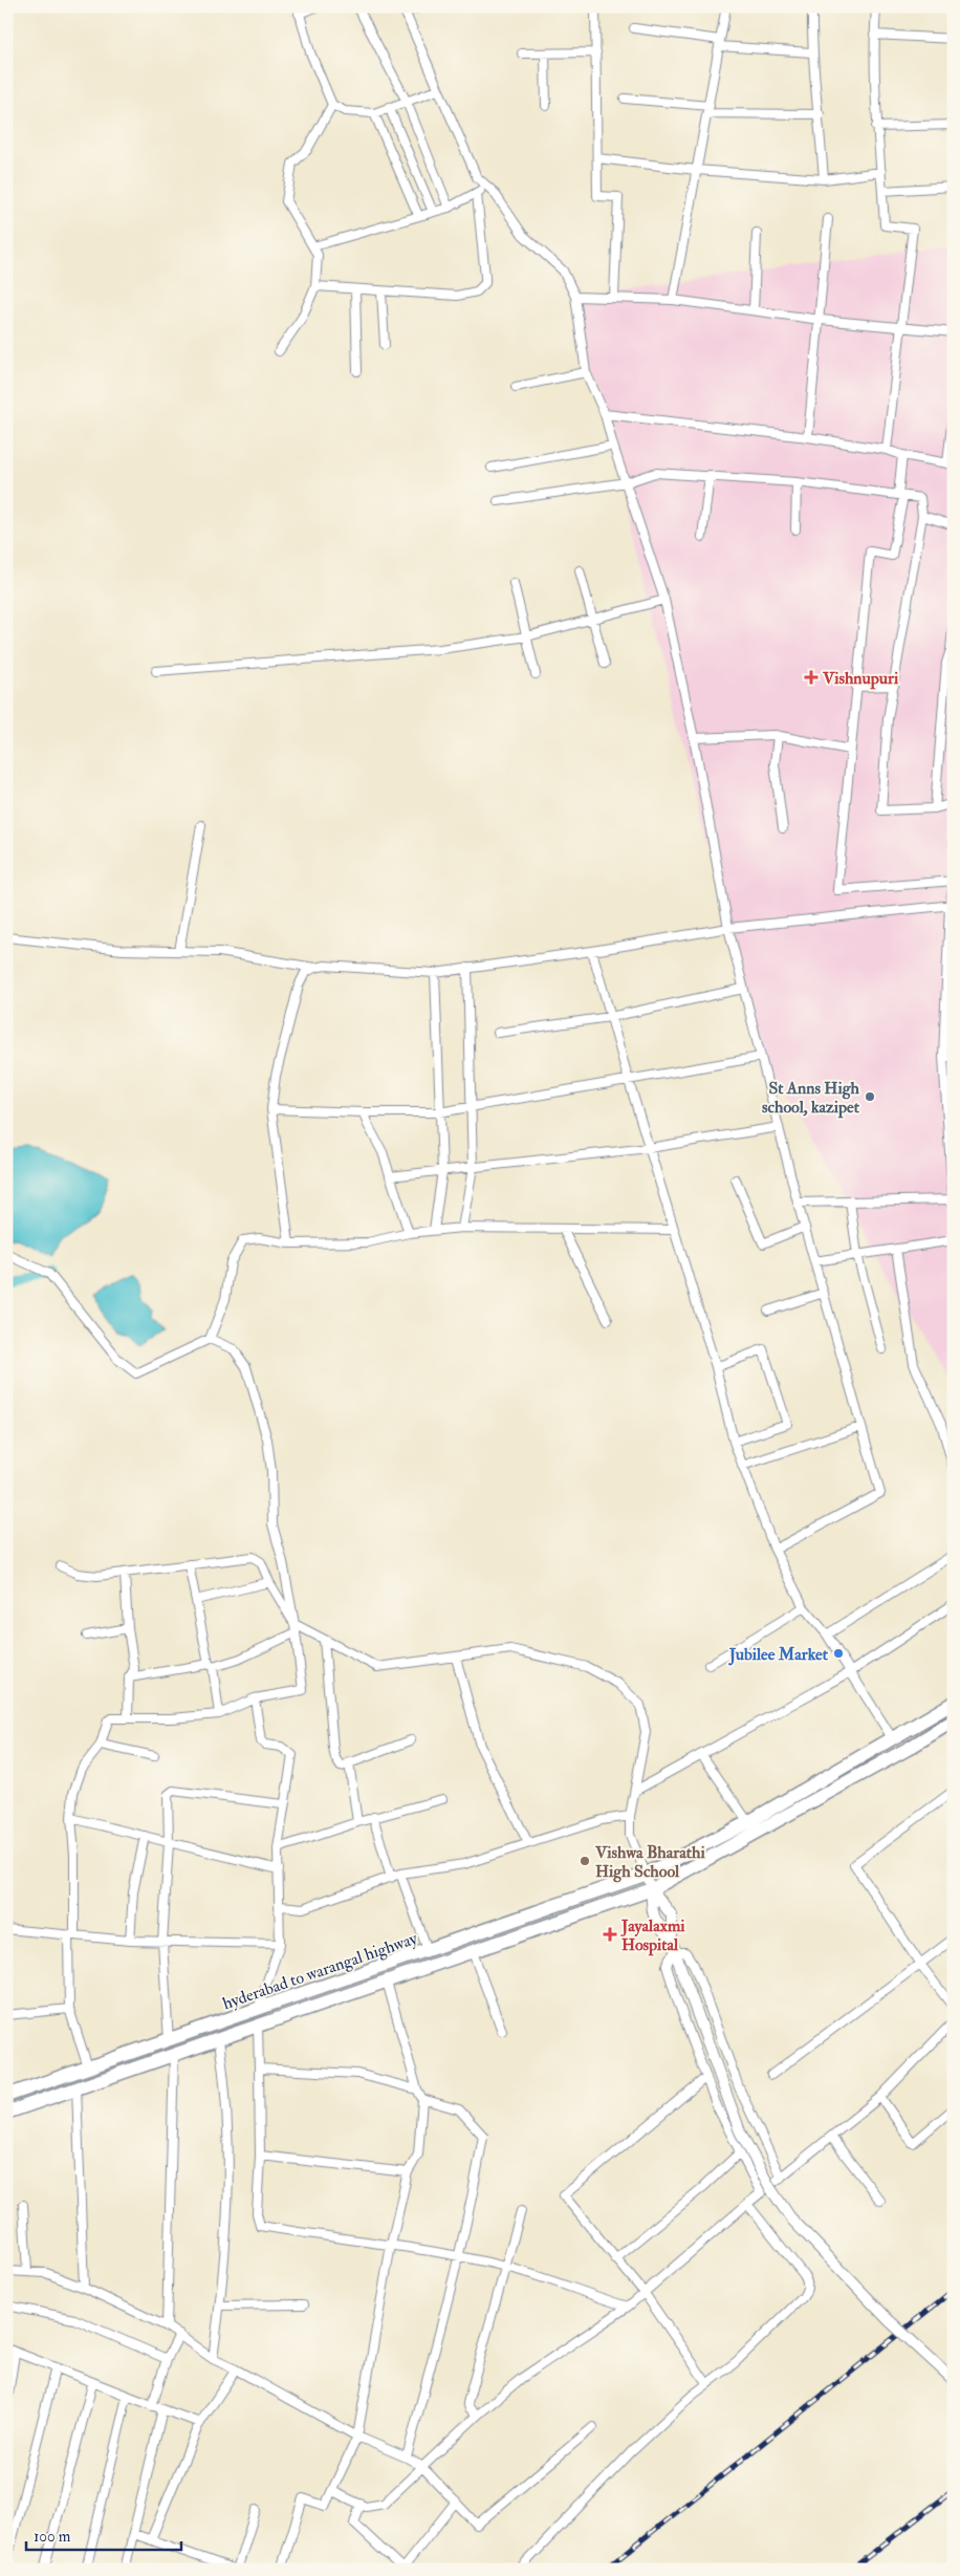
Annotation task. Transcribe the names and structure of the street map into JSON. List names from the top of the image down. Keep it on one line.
{"streets":{"main road":["hyderabad to warangal highway"]},"places":{"health":["Vishnupuri","Jayalaxmi Hospital"],"other":["St Anns High school, kazipet","Jubilee Market","Vishwa Bharathi High School"]},"scale_bar":"100 m"}
